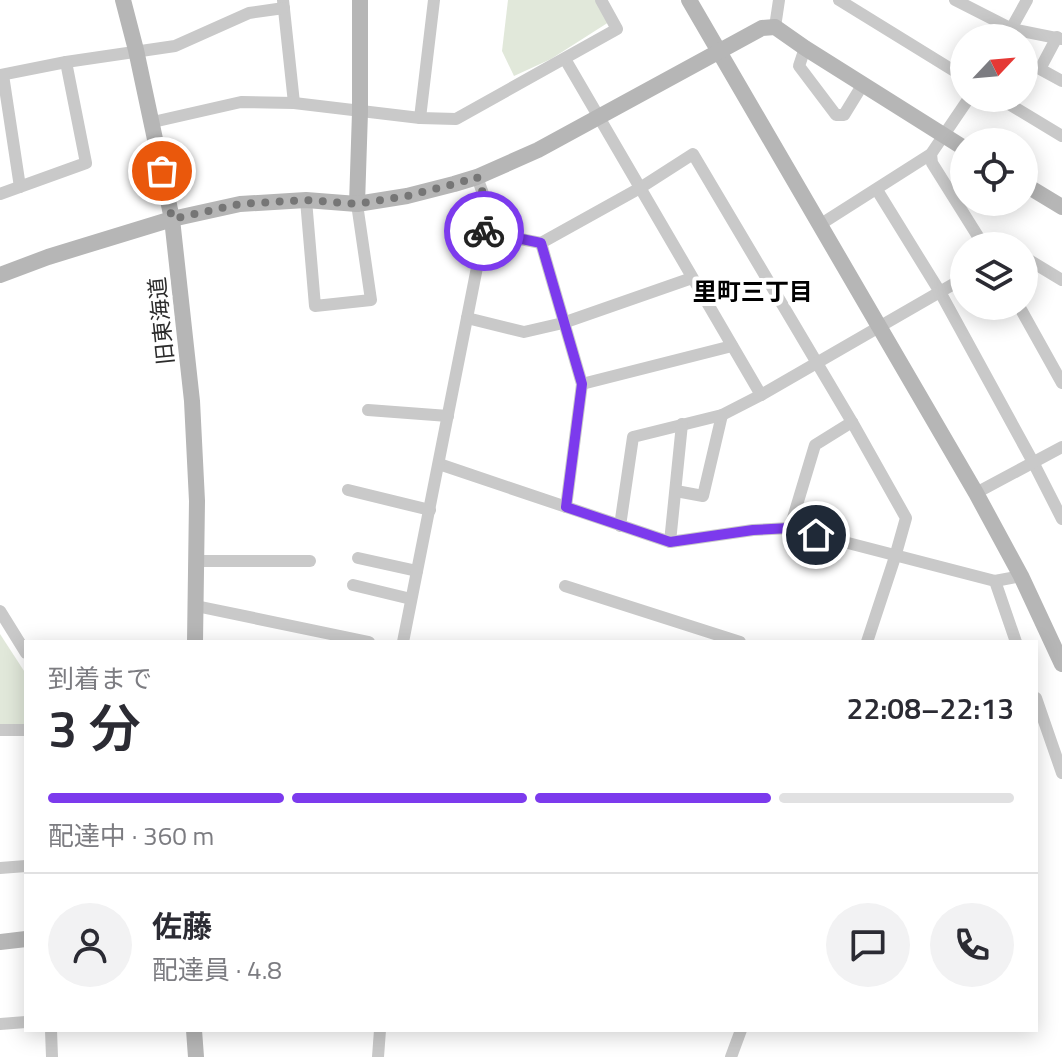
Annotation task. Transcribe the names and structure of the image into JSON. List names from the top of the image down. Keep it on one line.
{"streets":{"street":["旧東海道"]},"districts":["里町三丁目"],"north":"top right","page":{"heading":["3 分","到着まで","22:08–22:13"],"panel":["佐藤","配達員 · 4.8"],"bar":"配達中 · 360 m"}}
